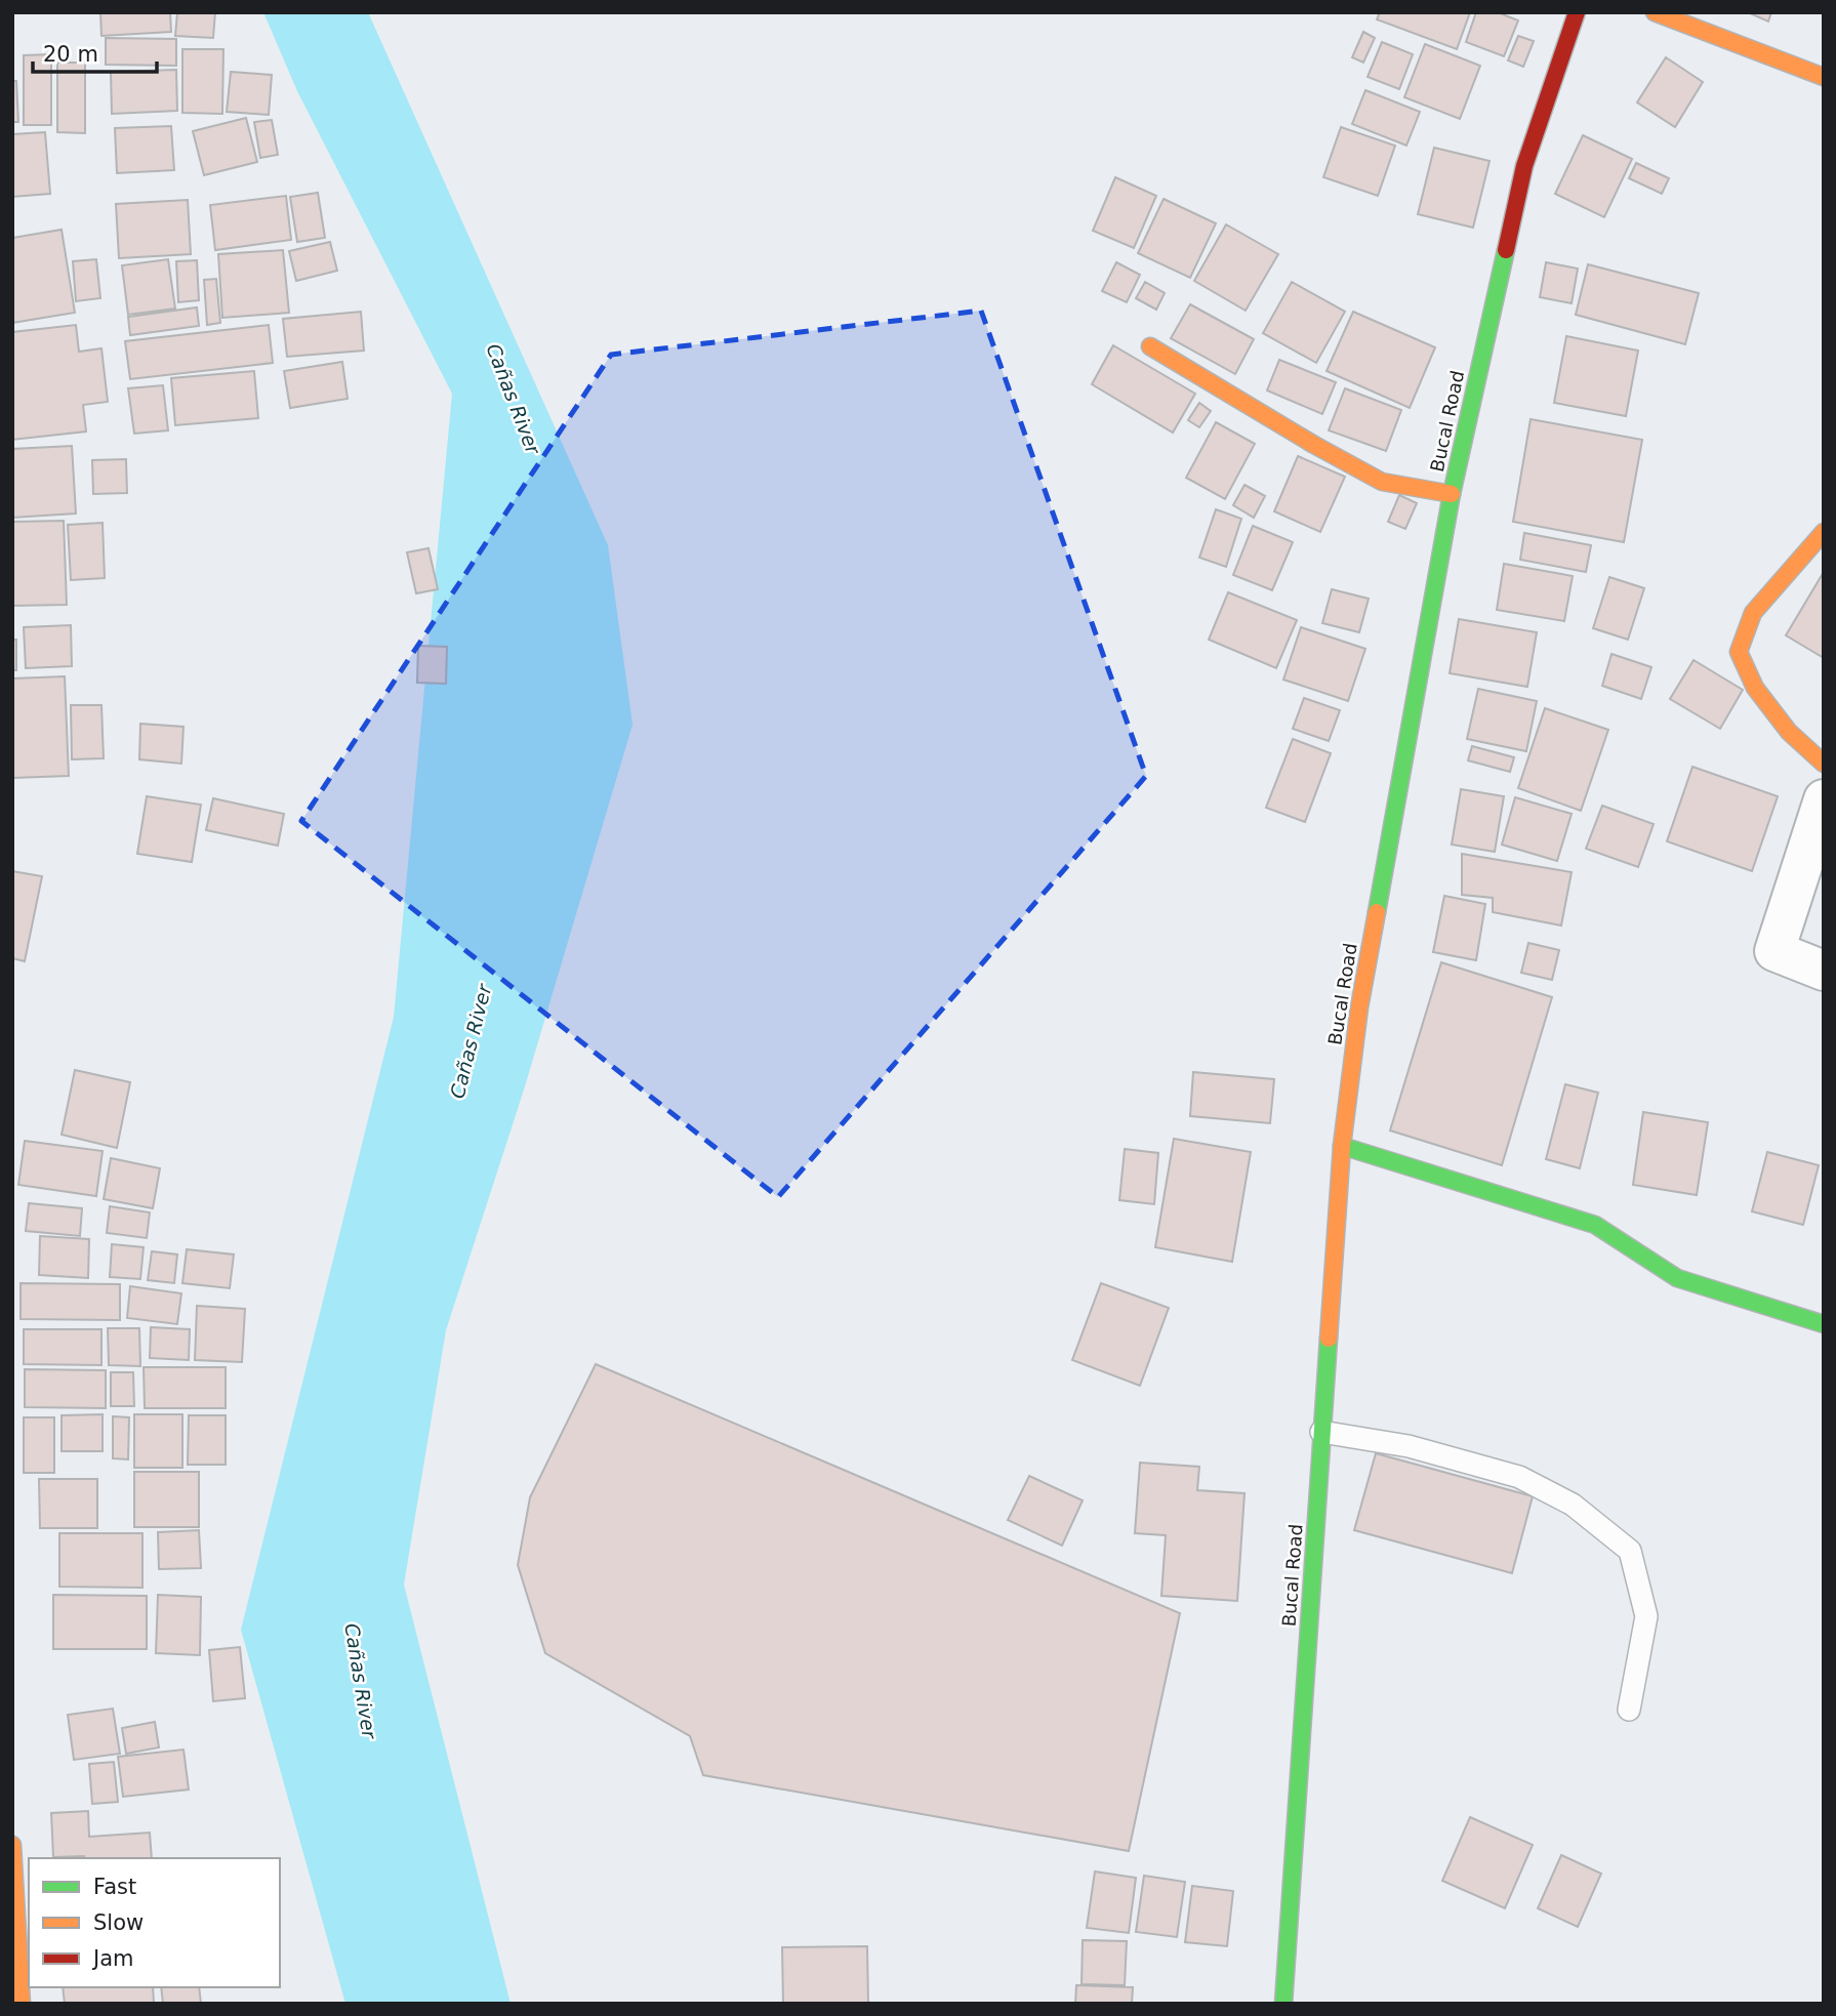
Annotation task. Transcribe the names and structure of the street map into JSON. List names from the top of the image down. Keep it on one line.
{"streets":{"street":["Bucal Road"]},"water":["Cañas River"],"legend":["Fast","Slow","Jam"],"scale_bar":"20 m"}
